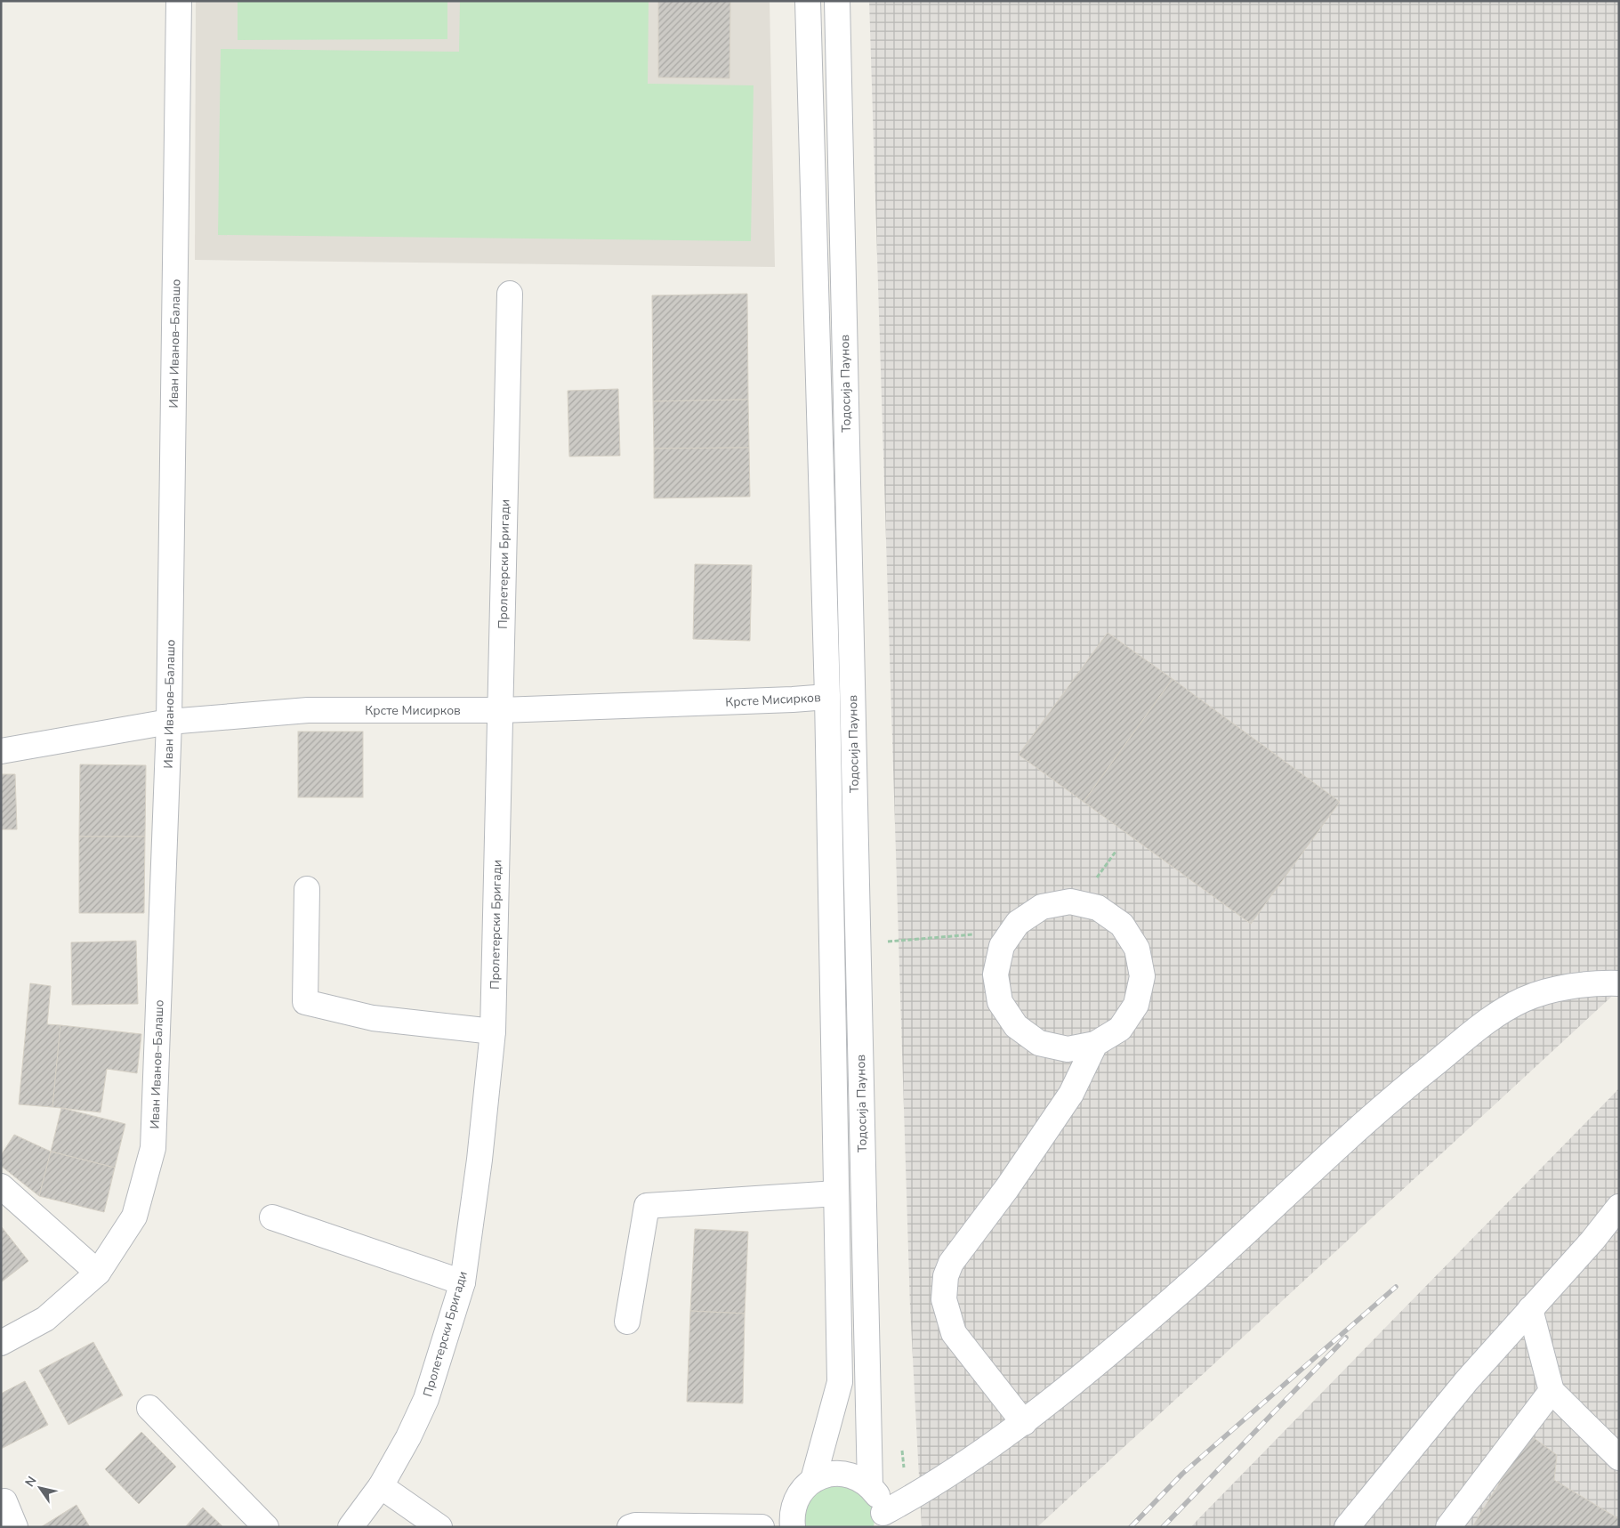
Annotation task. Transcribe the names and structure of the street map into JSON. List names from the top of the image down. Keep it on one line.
{"streets":{"street":["Иван Иванов–Балашо","Тодосија Паунов","Пролетерски Бригади","Крсте Мисирков"]},"crossings":[["Иван Иванов–Балашо","Крсте Мисирков"],["Тодосија Паунов","Крсте Мисирков"],["Пролетерски Бригади","Крсте Мисирков"]],"north":"top left"}
